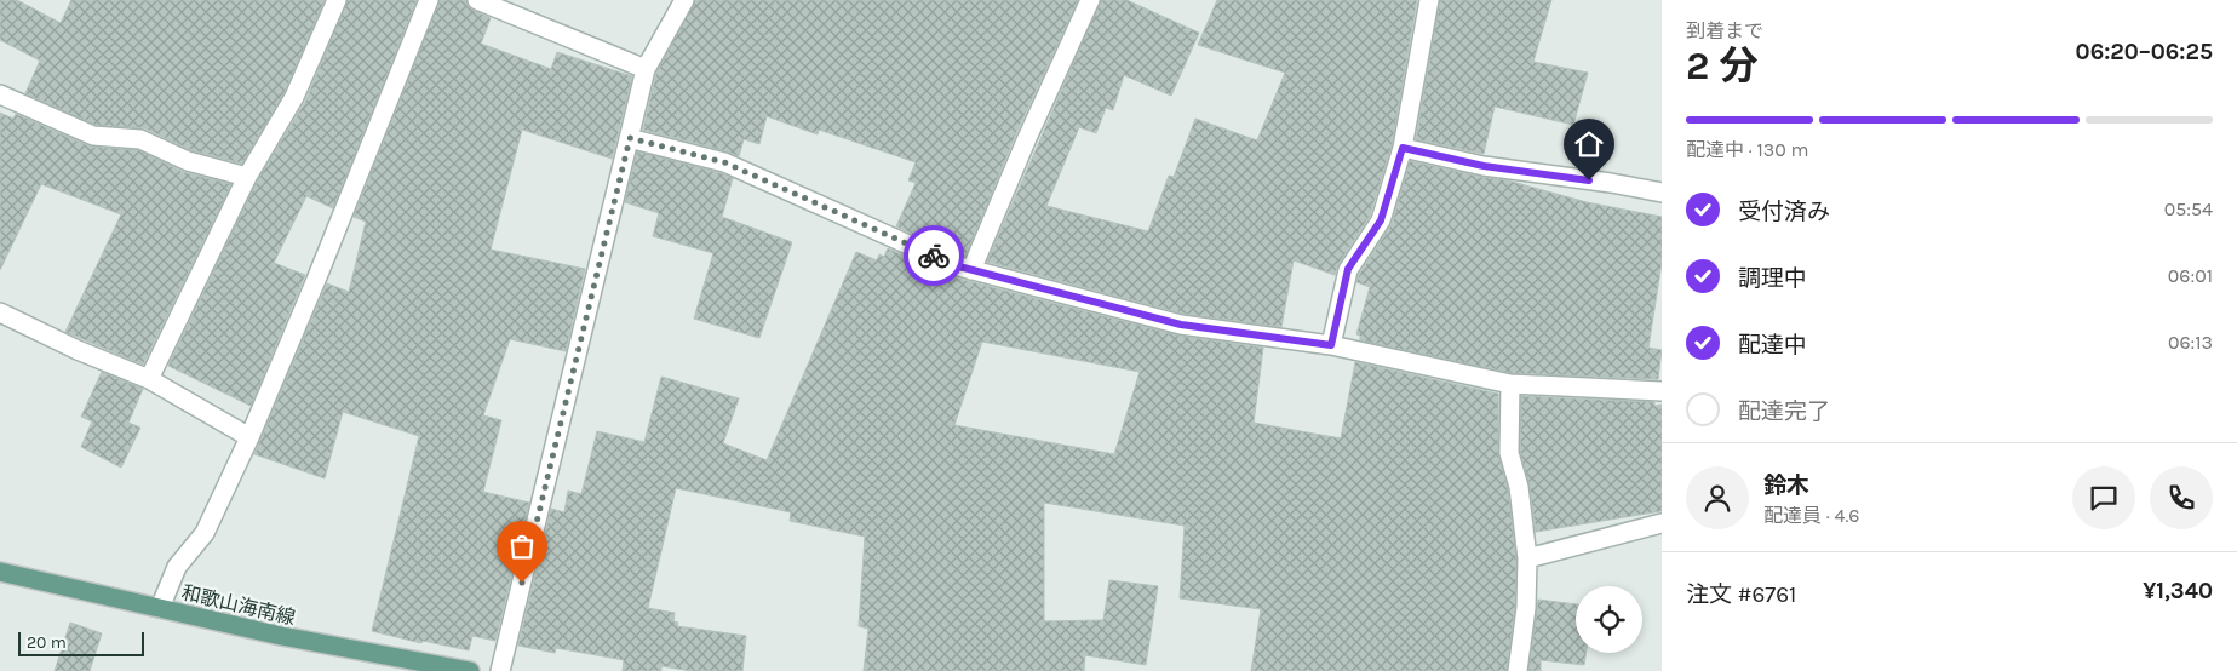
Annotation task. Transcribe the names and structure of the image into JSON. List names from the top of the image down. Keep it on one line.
{"streets":{"main road":["和歌山海南線"]},"scale_bar":"20 m","page":{"heading":["2 分","到着まで","06:20–06:25"],"panel":["鈴木","配達員 · 4.6","注文 #6761","¥1,340"],"bar":"配達中 · 130 m","list":[["受付済み","05:54"],["調理中","06:01"],["配達中","06:13"],"配達完了"],"scale":"20 m"}}
